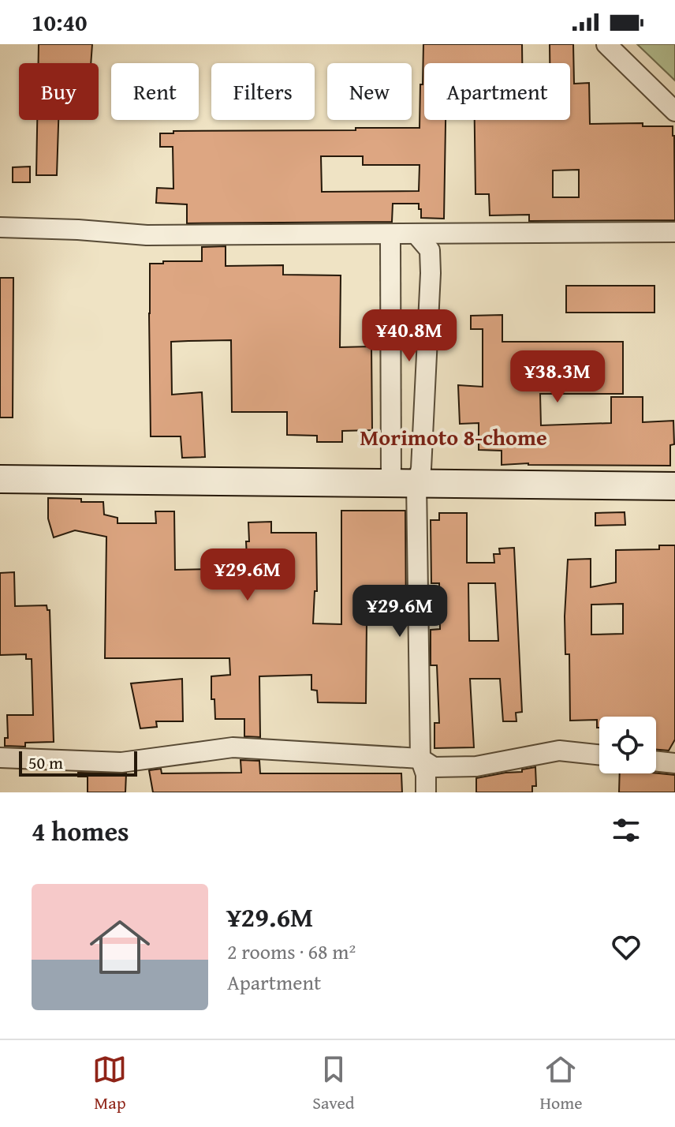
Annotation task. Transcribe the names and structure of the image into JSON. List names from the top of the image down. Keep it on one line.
{"districts":["Morimoto 8-chome"],"scale_bar":"50 m","page":{"status":"10:40","chip":["Buy","Rent","Filters","New","Apartment"],"price":["¥40.8M","¥38.3M","¥29.6M","¥29.6M"],"scale":"50 m","heading":"4 homes","list":[{"name":"¥29.6M","note":"2 rooms · 68 m² · Apartment"}],"tabs":["Map","Saved","Home"]}}
